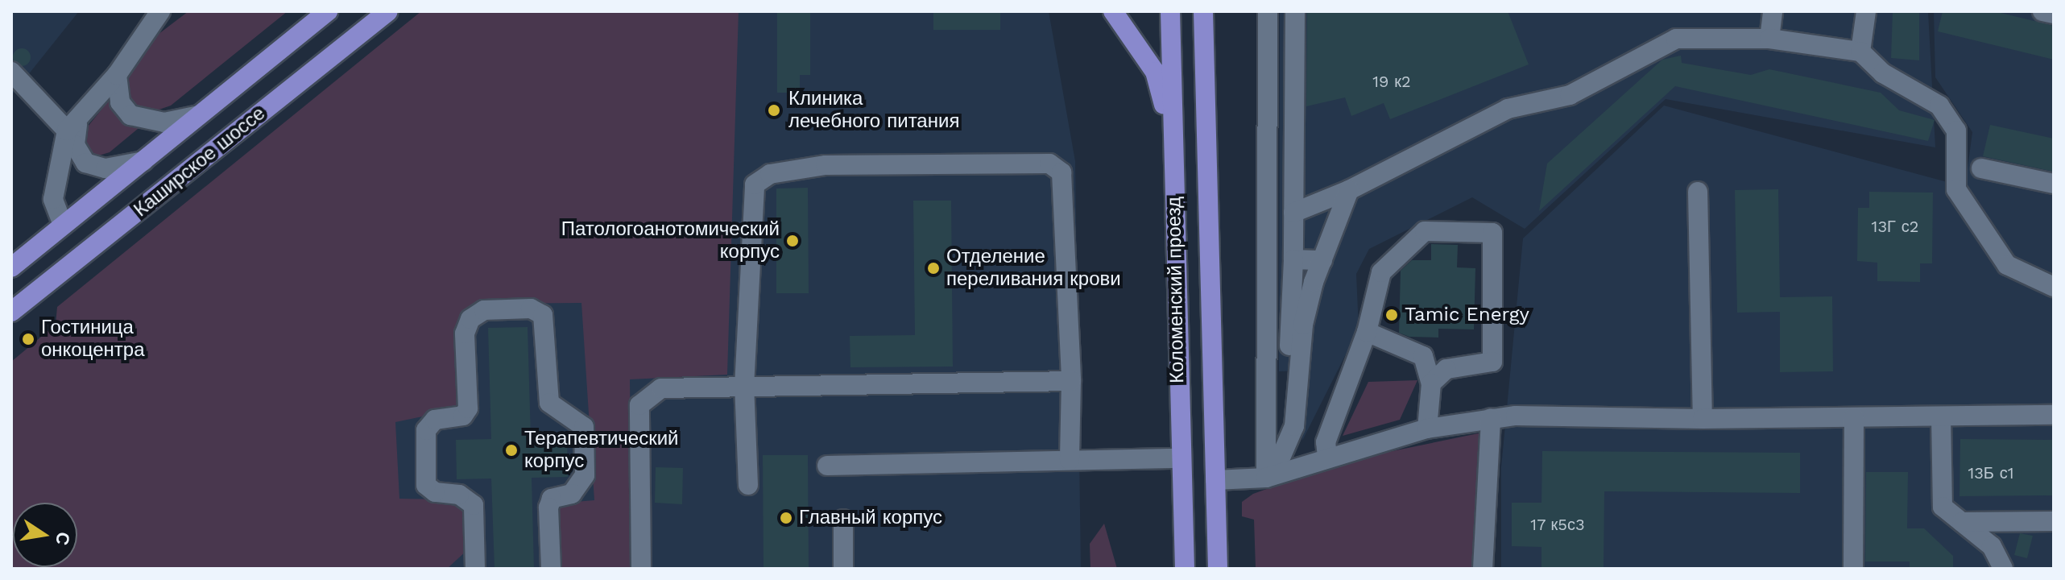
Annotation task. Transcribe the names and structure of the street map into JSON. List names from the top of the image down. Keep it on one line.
{"streets":{"main road":["Каширское шоссе","Коломенский проезд"]},"places":["Клиника лечебного питания","Патологоанотомический корпус","Отделение переливания крови","Tamic Energy","Гостиница онкоцентра","Терапевтический корпус","Главный корпус"],"house_numbers":["19 к2","13Г с2","13Б с1","17 к5с3"],"north":"right"}
